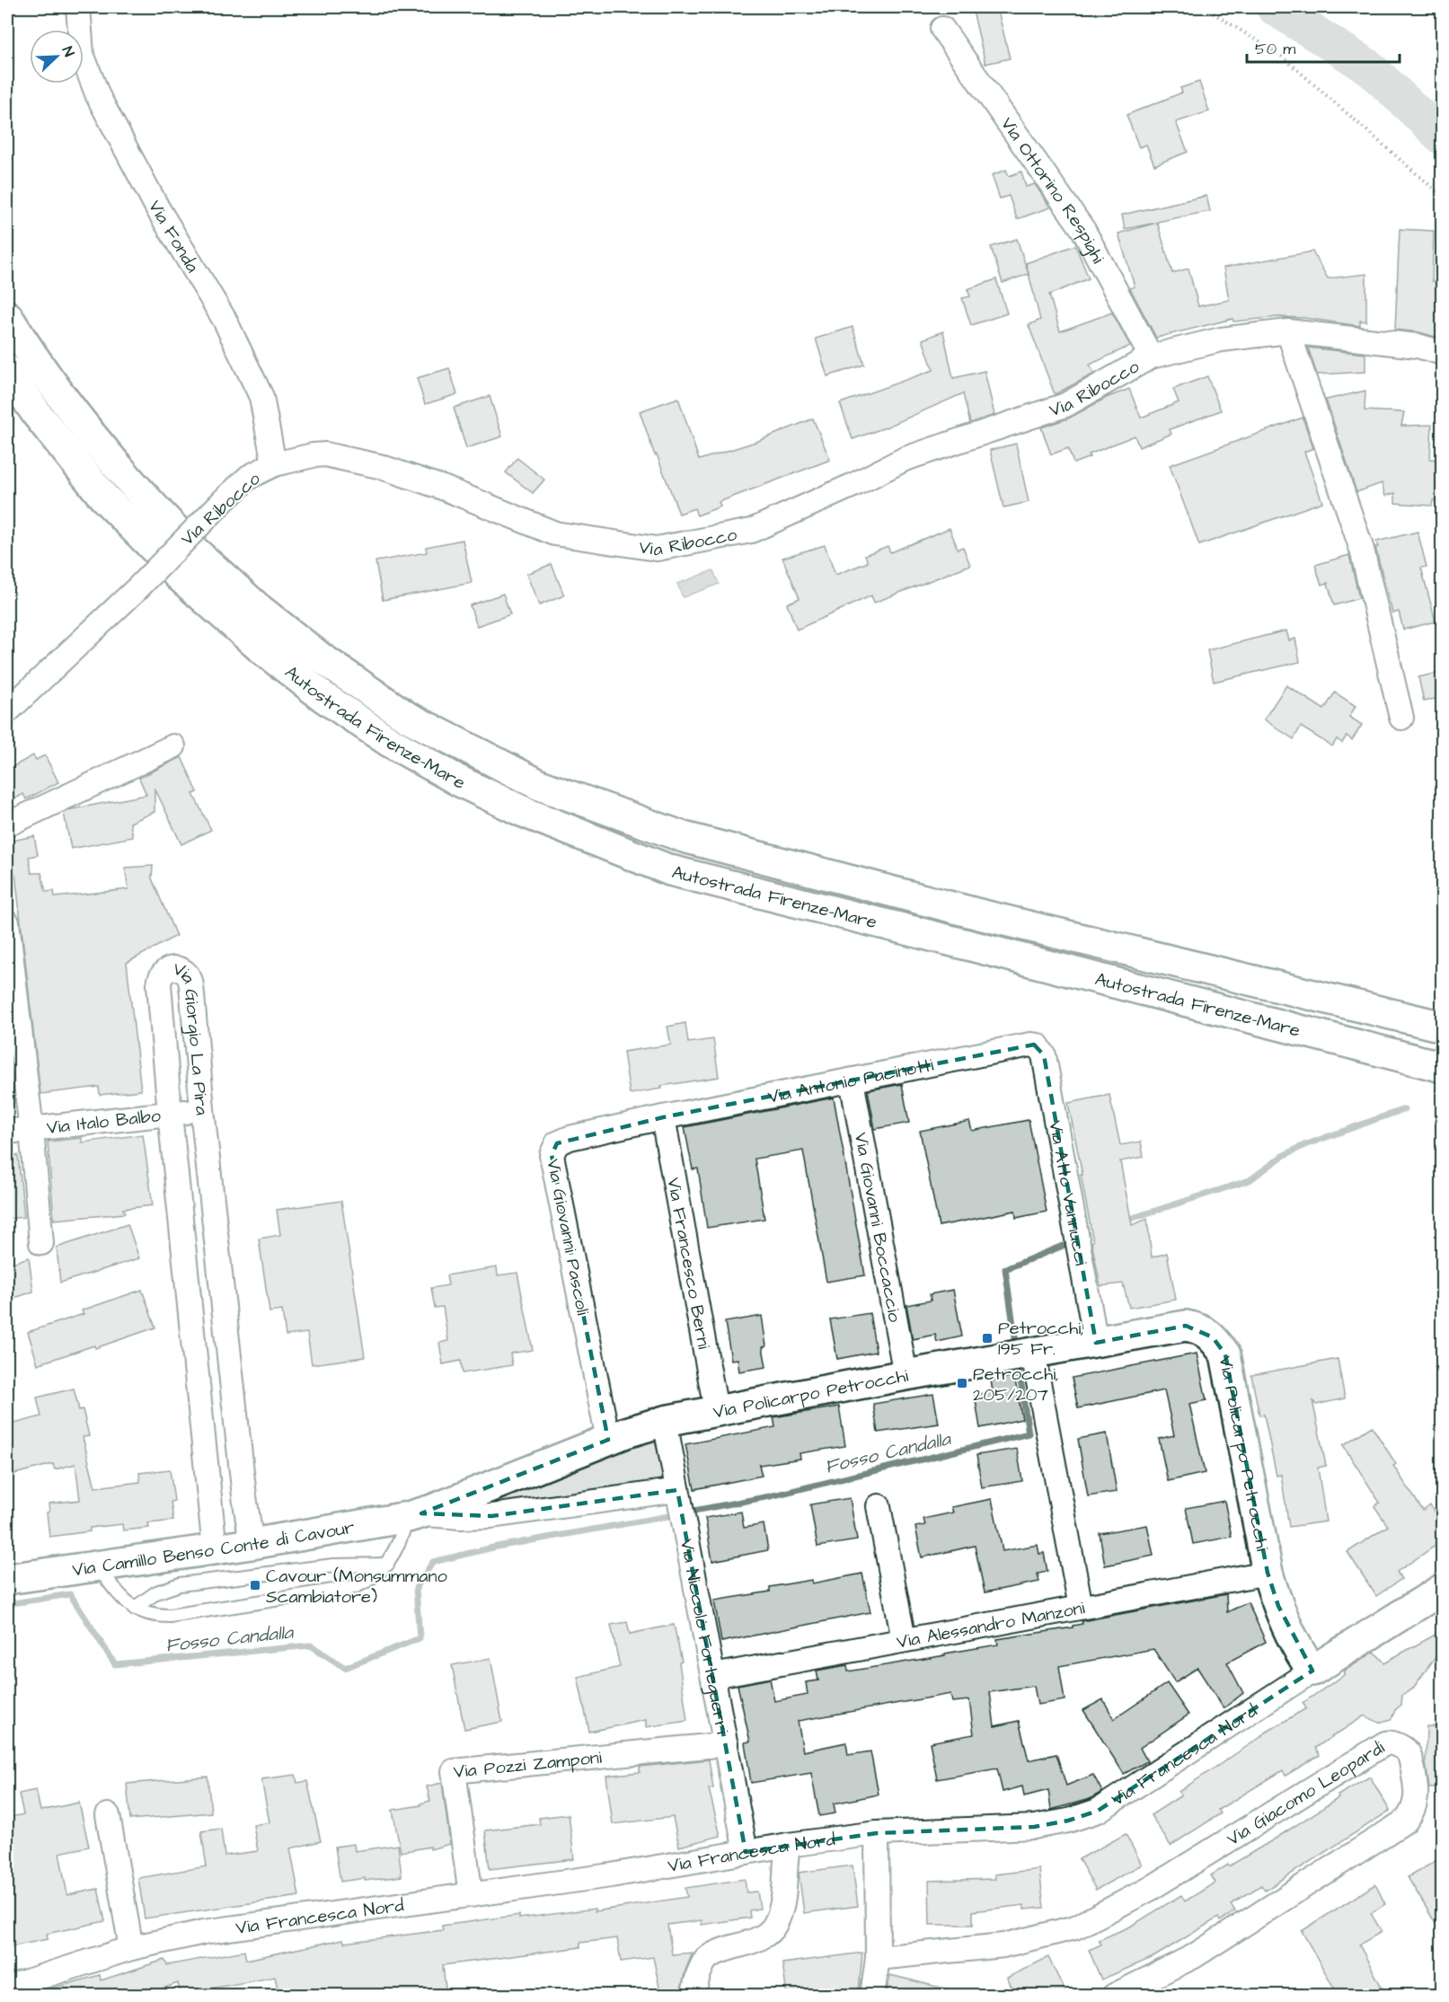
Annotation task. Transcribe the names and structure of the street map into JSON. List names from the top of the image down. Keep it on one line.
{"streets":{"main road":["Autostrada Firenze-Mare","Via Policarpo Petrocchi","Via Camillo Benso Conte di Cavour","Via Francesca Nord"],"street":["Via Ottorino Respighi","Via Fonda","Via Ribocco","Via Giorgio La Pira","Via Antonio Pacinotti","Via Italo Balbo","Via Atto Vannucci","Via Giovanni Boccaccio","Via Giovanni Pascoli","Via Francesco Berni","Via Alessandro Manzoni","Via Niccolò Forteguerri","Via Pozzi Zamponi","Via Giacomo Leopardi"]},"crossings":[["Via Ottorino Respighi","Via Ribocco"],["Via Fonda","Via Ribocco"],["Via Giorgio La Pira","Via Italo Balbo"],["Via Giorgio La Pira","Via Camillo Benso Conte di Cavour"],["Via Antonio Pacinotti","Via Atto Vannucci"],["Via Antonio Pacinotti","Via Giovanni Boccaccio"],["Via Antonio Pacinotti","Via Giovanni Pascoli"],["Via Antonio Pacinotti","Via Francesco Berni"],["Via Atto Vannucci","Via Policarpo Petrocchi"],["Via Giovanni Boccaccio","Via Policarpo Petrocchi"],["Via Giovanni Pascoli","Via Francesco Berni"],["Via Giovanni Pascoli","Via Camillo Benso Conte di Cavour"],["Via Francesco Berni","Via Policarpo Petrocchi"],["Via Policarpo Petrocchi","Via Camillo Benso Conte di Cavour"],["Via Policarpo Petrocchi","Via Alessandro Manzoni"],["Via Policarpo Petrocchi","Via Niccolò Forteguerri"],["Via Policarpo Petrocchi","Via Francesca Nord"],["Via Camillo Benso Conte di Cavour","Via Niccolò Forteguerri"],["Via Alessandro Manzoni","Via Niccolò Forteguerri"],["Via Niccolò Forteguerri","Via Francesca Nord"],["Via Niccolò Forteguerri","Via Pozzi Zamponi"],["Via Francesca Nord","Via Pozzi Zamponi"]],"water":["Fosso Candalla"],"places":{"transit":["Petrocchi, 195 Fr.","Petrocchi, 205/207","Cavour (Monsummano Scambiatore)"]},"scale_bar":"50 m","north":"top right"}
